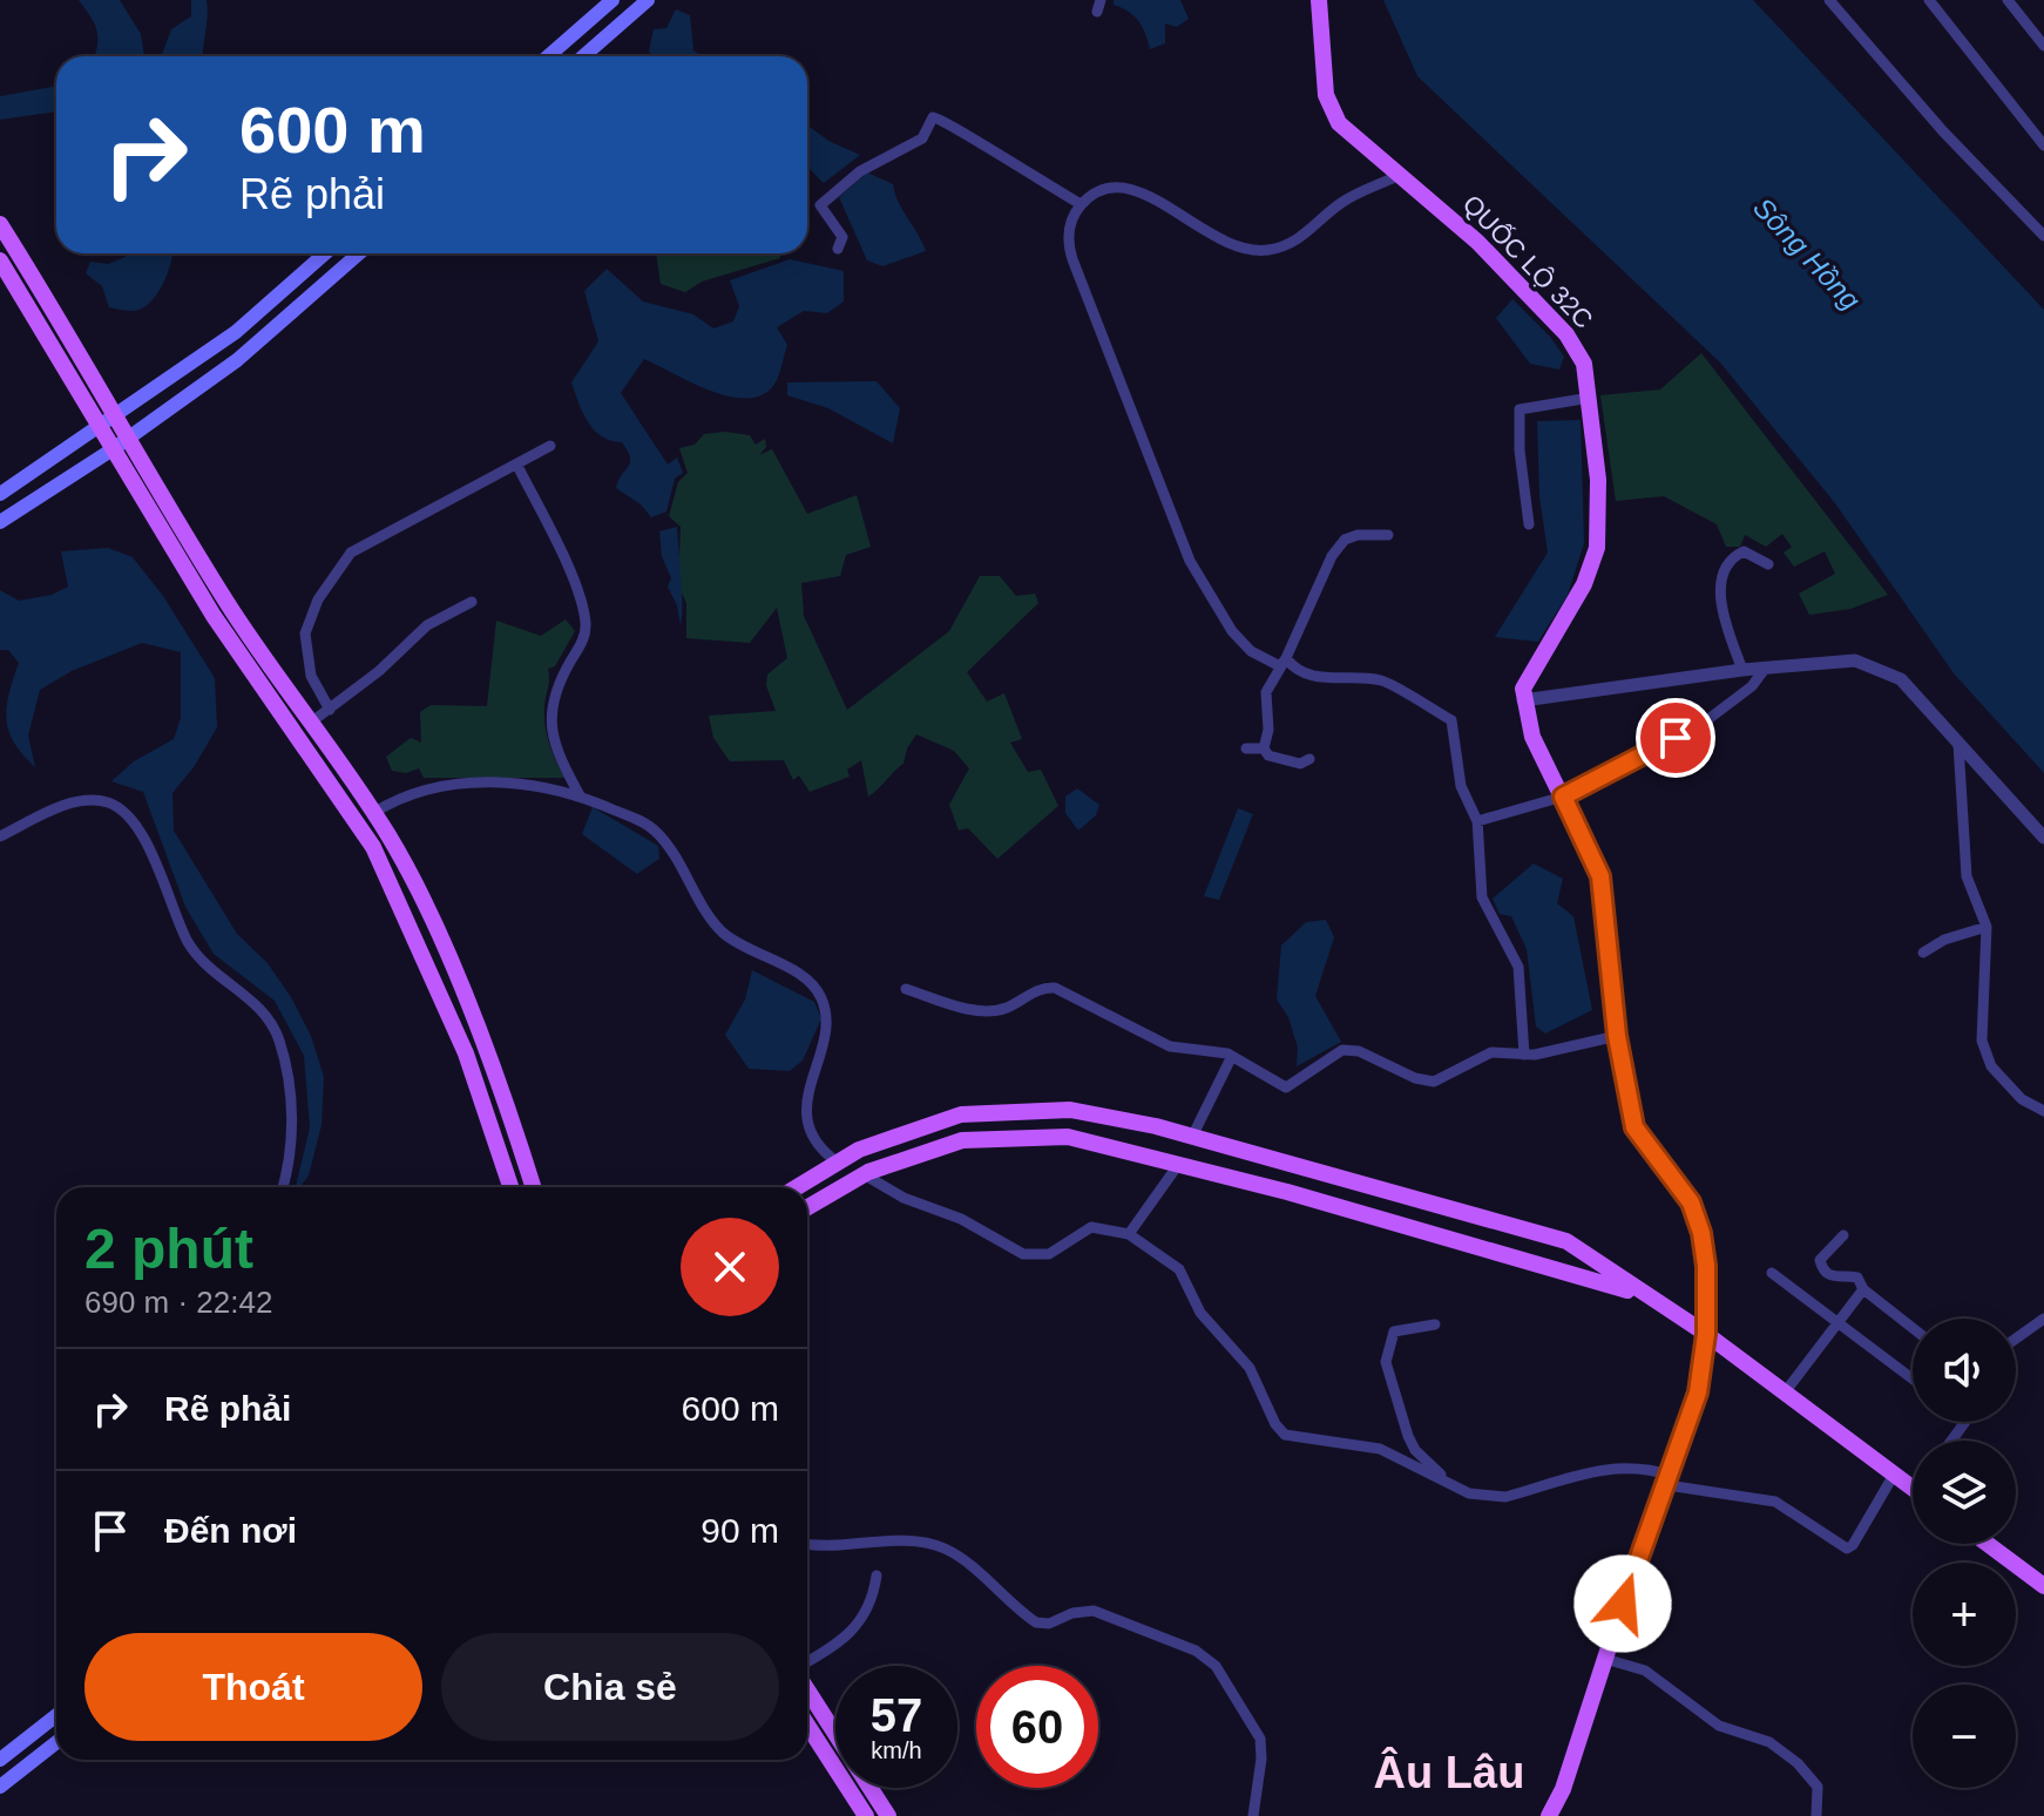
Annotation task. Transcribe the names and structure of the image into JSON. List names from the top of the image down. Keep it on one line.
{"streets":{"main road":["QUỐC LỘ 32C"]},"districts":["Âu Lâu"],"water":["Sông Hồng"],"page":{"turn":["600 m","Rẽ phải"],"heading":["2 phút","690 m · 22:42"],"map_buttons":["+","−"],"list":[{"name":"Rẽ phải","value":"600 m"},{"name":"Đến nơi","value":"90 m"}],"buttons":["Thoát","Chia sẻ"],"speed":"57 km/h","limit":"60"}}
